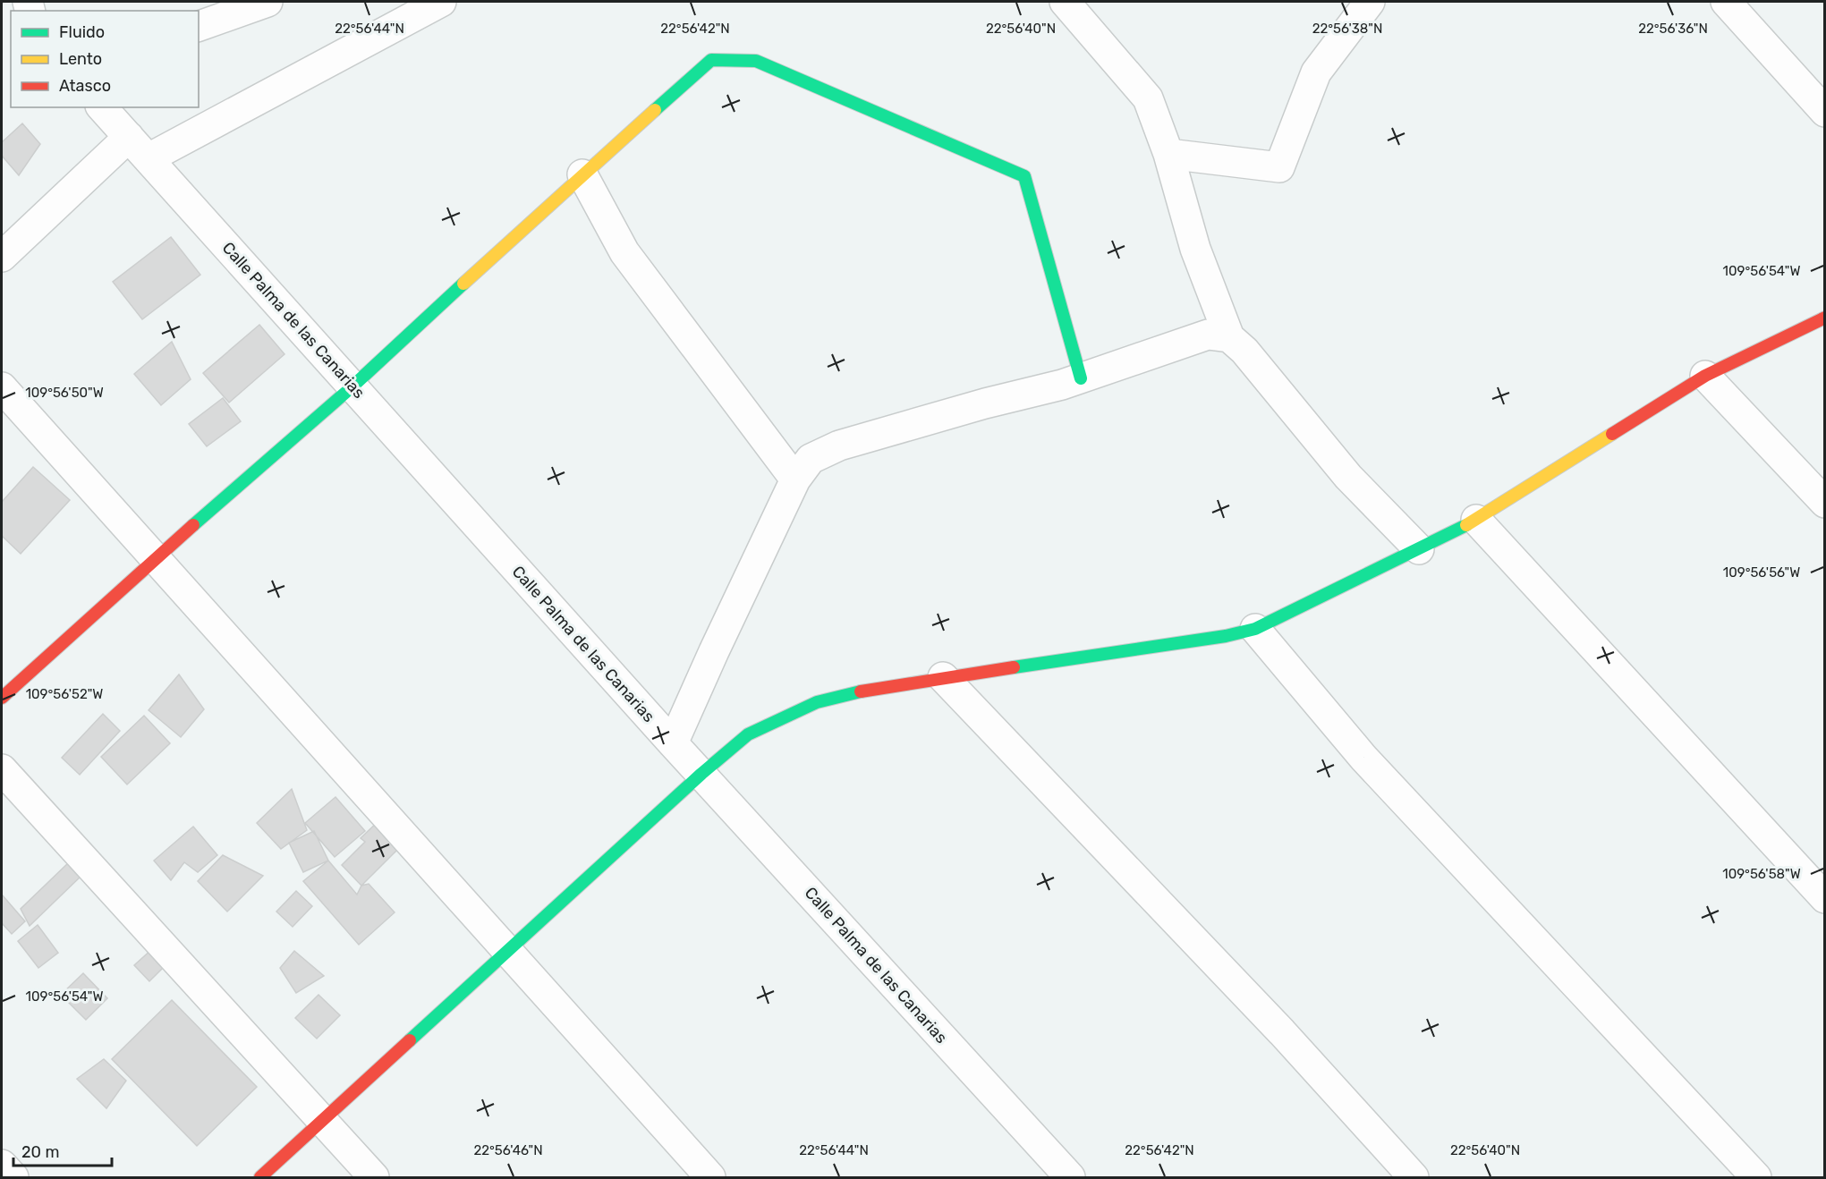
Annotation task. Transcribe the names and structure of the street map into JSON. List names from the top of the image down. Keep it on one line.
{"streets":{"street":["Calle Palma de las Canarias"]},"legend":["Fluido","Lento","Atasco"],"scale_bar":"20 m","coordinates":["22°56'44\"N","22°56'42\"N","22°56'40\"N","22°56'38\"N","22°56'36\"N","109°56'54\"W","109°56'50\"W","109°56'56\"W","109°56'52\"W","109°56'58\"W","22°56'46\"N"]}
